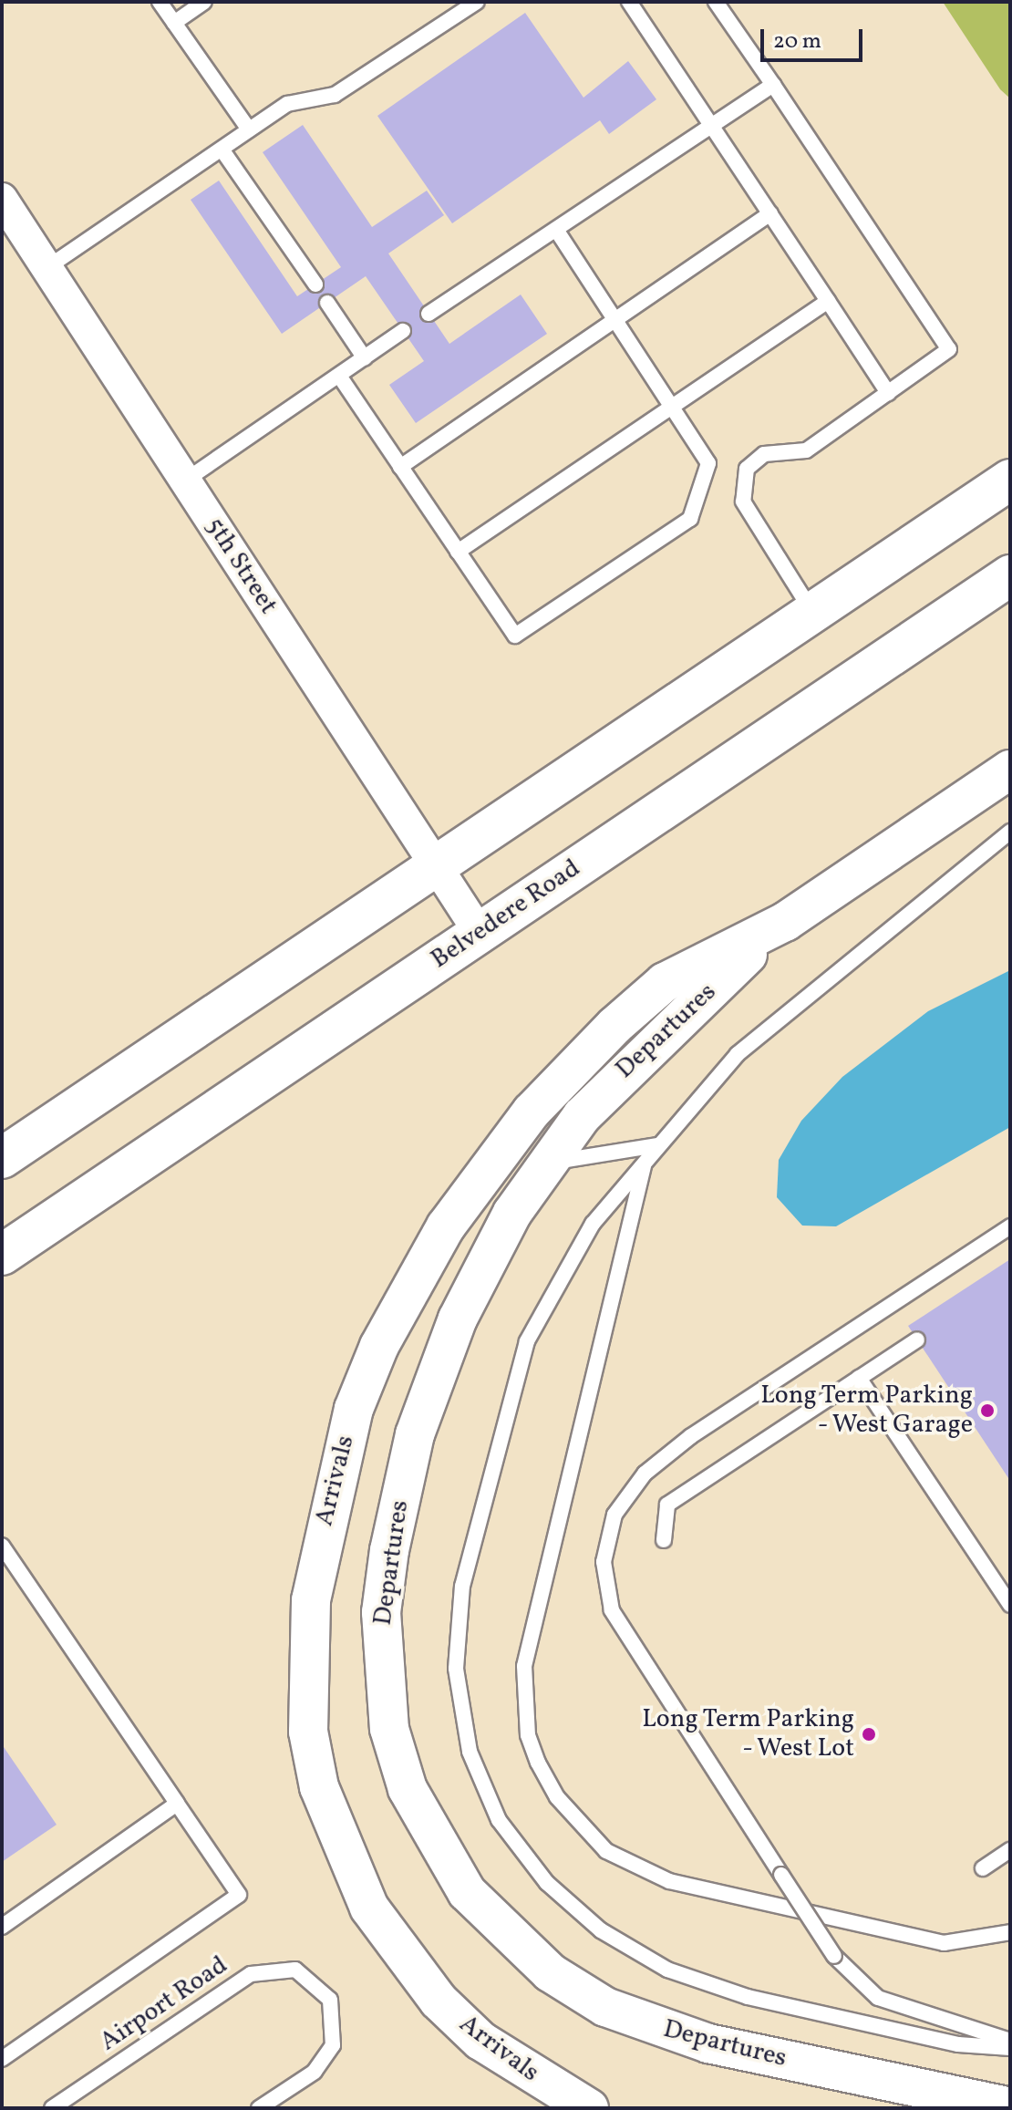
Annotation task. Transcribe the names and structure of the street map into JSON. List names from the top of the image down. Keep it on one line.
{"streets":{"main road":["Belvedere Road"],"street":["5th Street","Departures","Arrivals"],"lane":["Airport Road"]},"crossings":[["5th Street","Belvedere Road"],["Departures","Arrivals"]],"places":["Long Term Parking - West Garage","Long Term Parking - West Lot"],"scale_bar":"20 m"}
